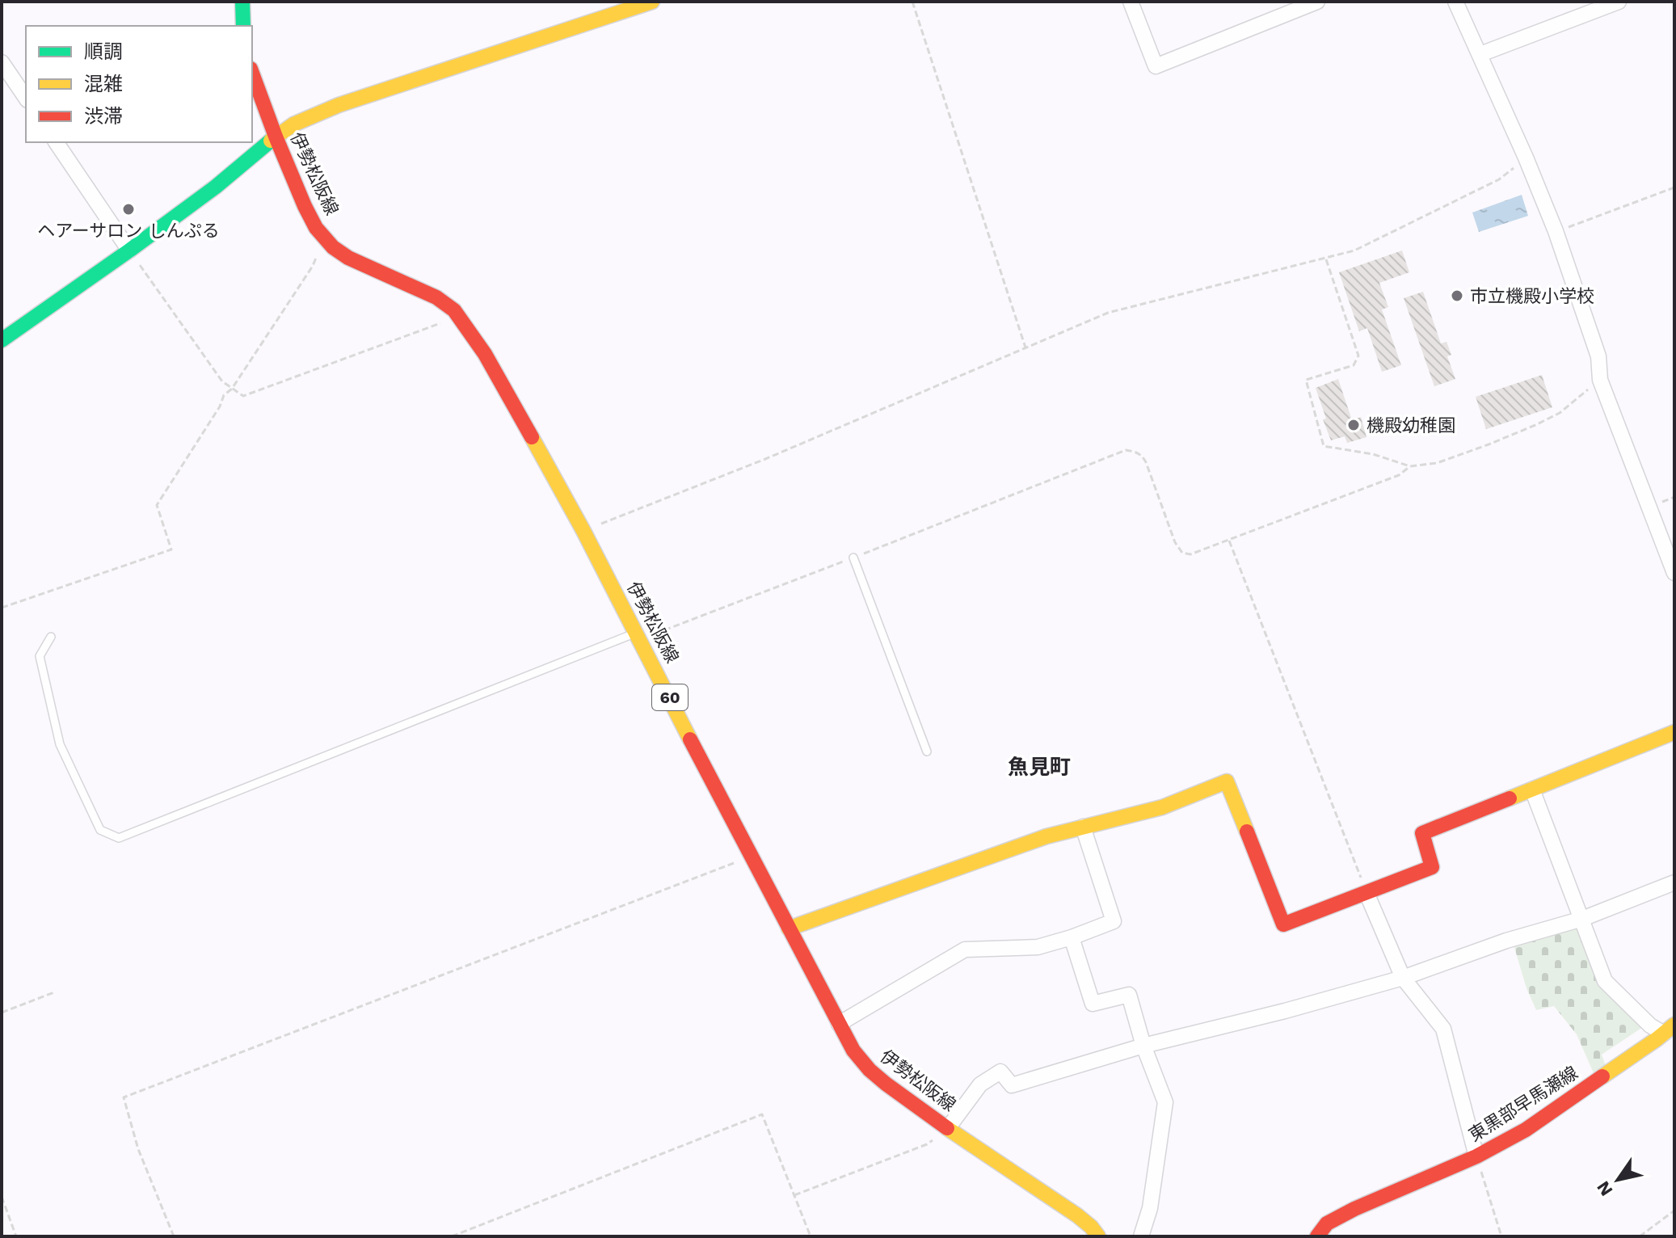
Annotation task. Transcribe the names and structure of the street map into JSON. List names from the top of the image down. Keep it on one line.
{"streets":{"main road":["伊勢松阪線","60","東黒部早馬瀬線"]},"districts":["魚見町"],"places":["ヘアーサロン しんぷる","市立機殿小学校","機殿幼稚園"],"legend":["順調","混雑","渋滞"],"north":"bottom left"}
